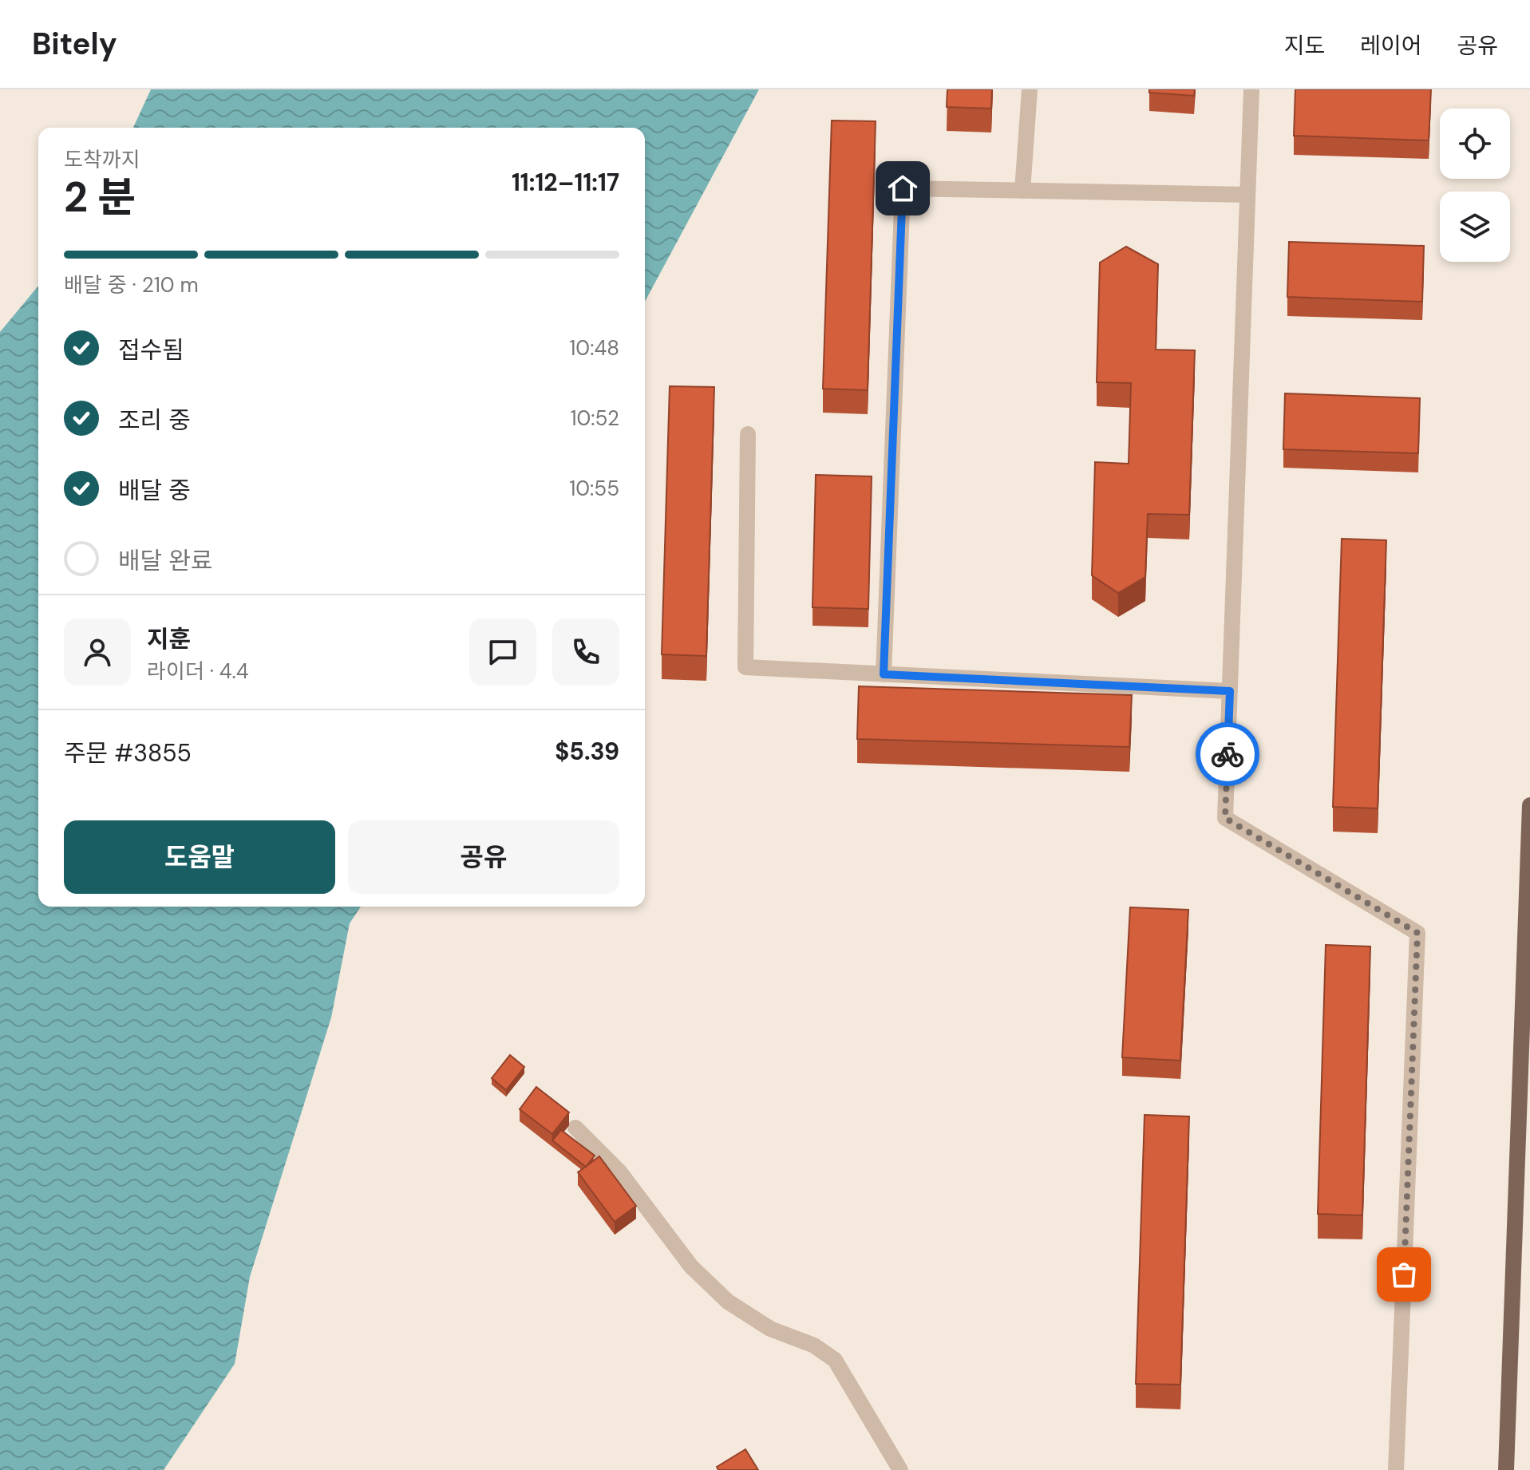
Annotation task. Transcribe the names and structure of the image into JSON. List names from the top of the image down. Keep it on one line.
{"page":{"header":"Bitely","nav":["지도","레이어","공유"],"heading":["2 분","도착까지","11:12–11:17"],"panel":["지훈","라이더 · 4.4","주문 #3855","$5.39"],"bar":"배달 중 · 210 m","list":[["접수됨","10:48"],["조리 중","10:52"],["배달 중","10:55"],"배달 완료"],"buttons":["도움말","공유"]}}
